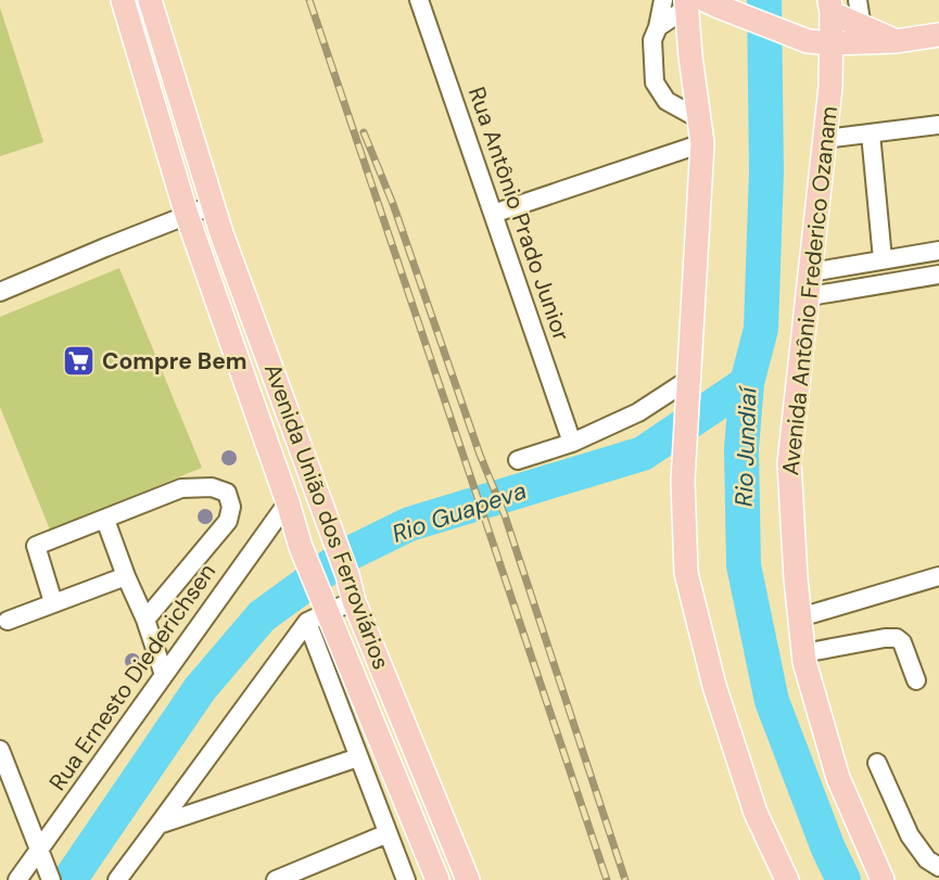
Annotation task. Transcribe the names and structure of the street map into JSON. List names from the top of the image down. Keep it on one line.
{"streets":{"main road":["Avenida Antônio Frederico Ozanam","Avenida União dos Ferroviários"],"street":["Rua Antônio Prado Junior","Rua Ernesto Diederichsen"]},"crossings":[["Avenida União dos Ferroviários","Rua Ernesto Diederichsen"]],"water":["Rio Jundiaí","Rio Guapeva"],"places":{"supermarket":["Compre Bem"]}}
